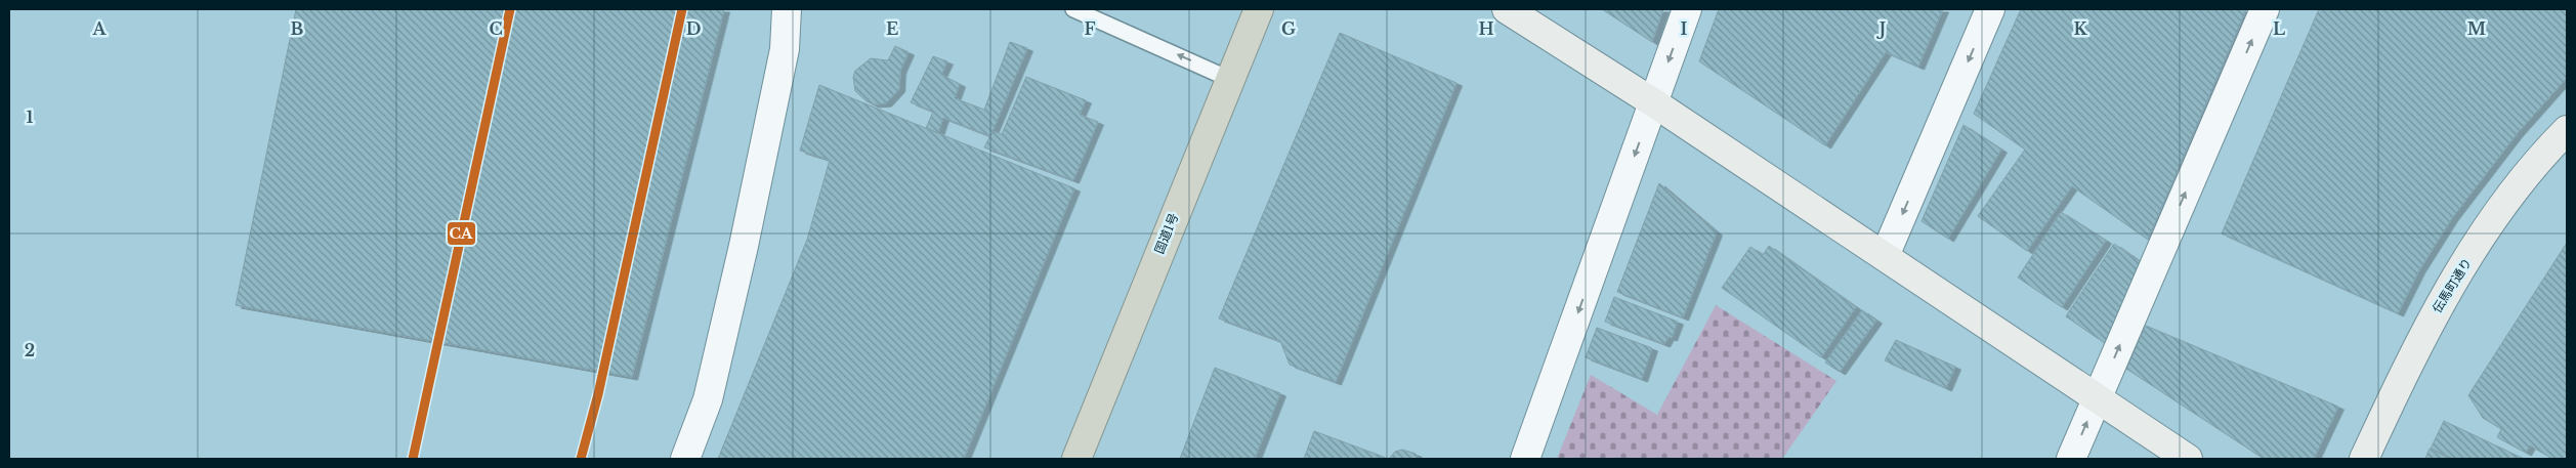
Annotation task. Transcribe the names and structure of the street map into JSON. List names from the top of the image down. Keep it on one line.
{"streets":{"highway":["国道1号"],"street":["伝馬町通り"]},"lines":["transit line CA"],"grid":{"columns":["A","B","C","D","E","F","G","H","I","J","K","L","M"],"rows":["1","2"]}}
